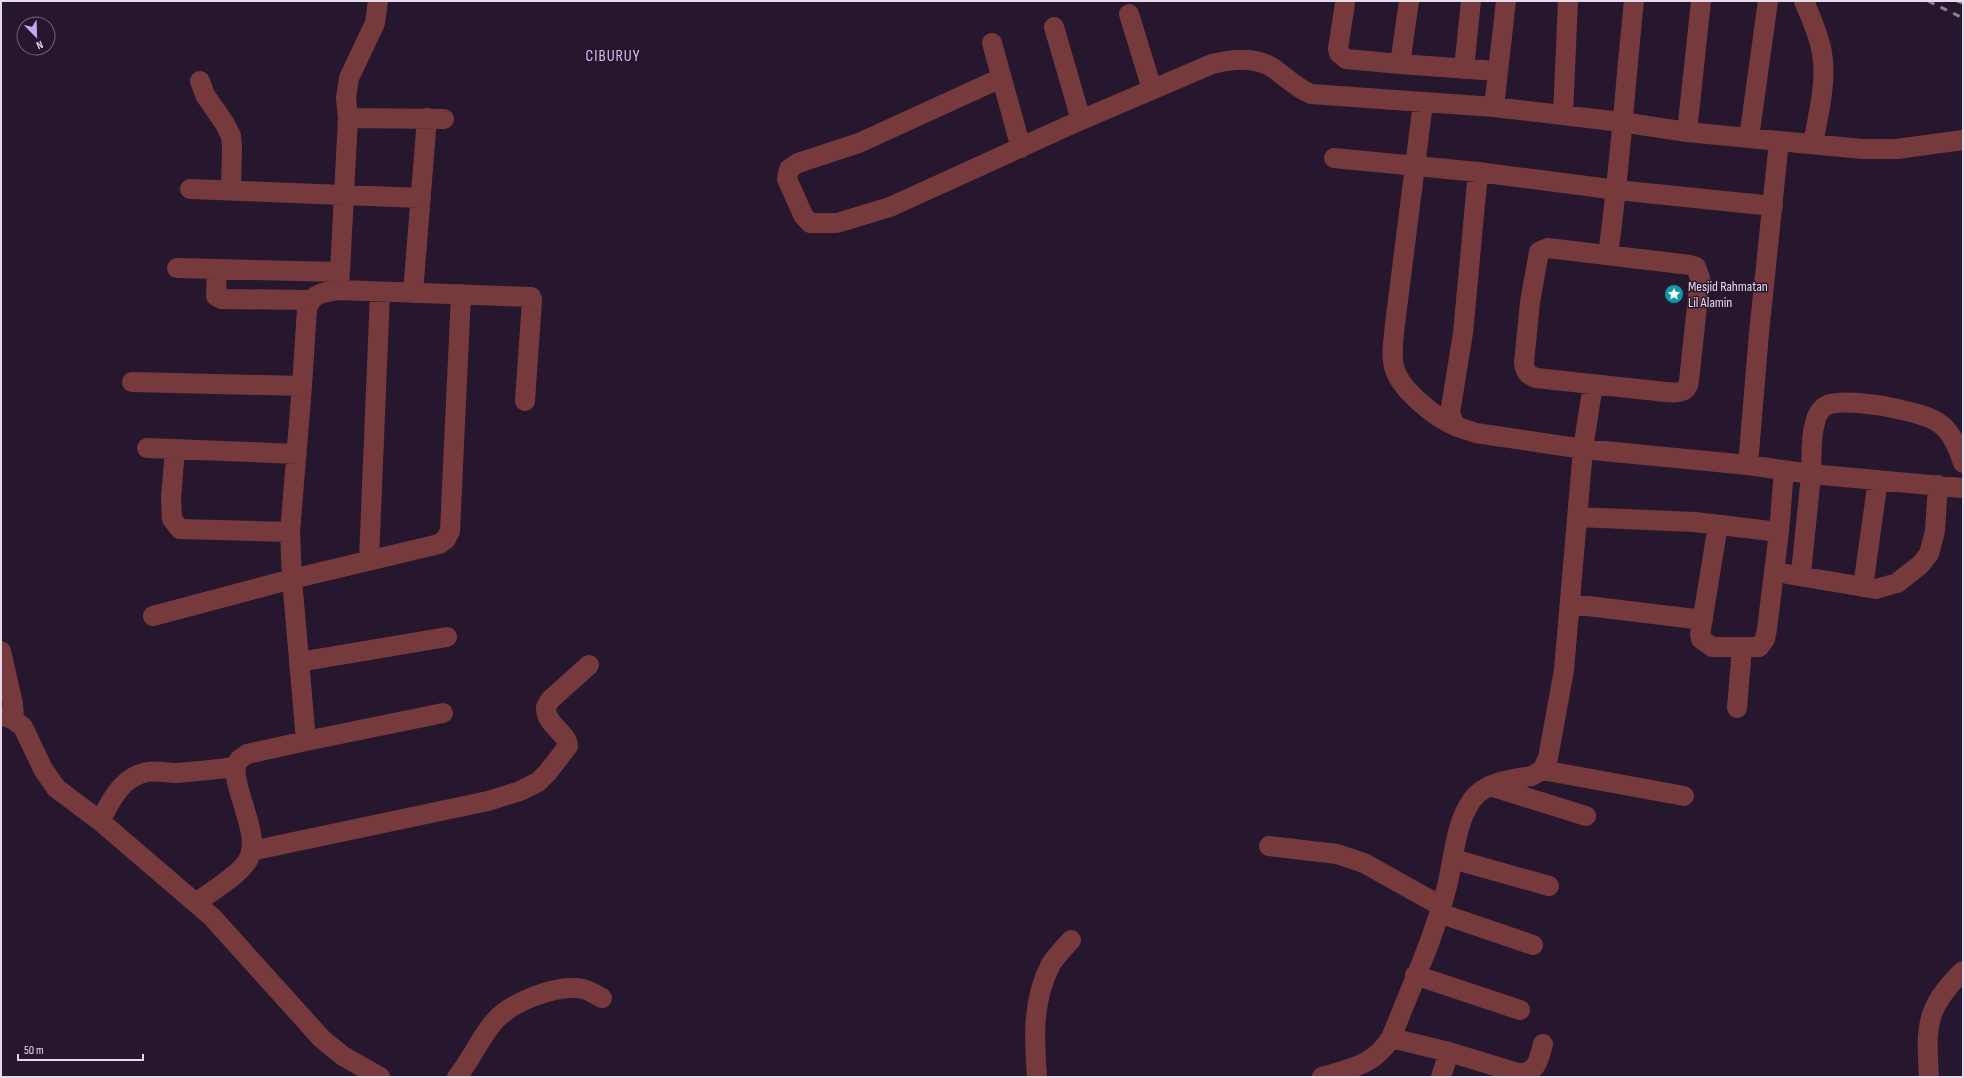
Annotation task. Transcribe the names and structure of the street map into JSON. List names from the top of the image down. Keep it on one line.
{"districts":["CIBURUY"],"places":{"place":["Mesjid Rahmatan Lil Alamin"]},"scale_bar":"50 m","north":"bottom right"}
